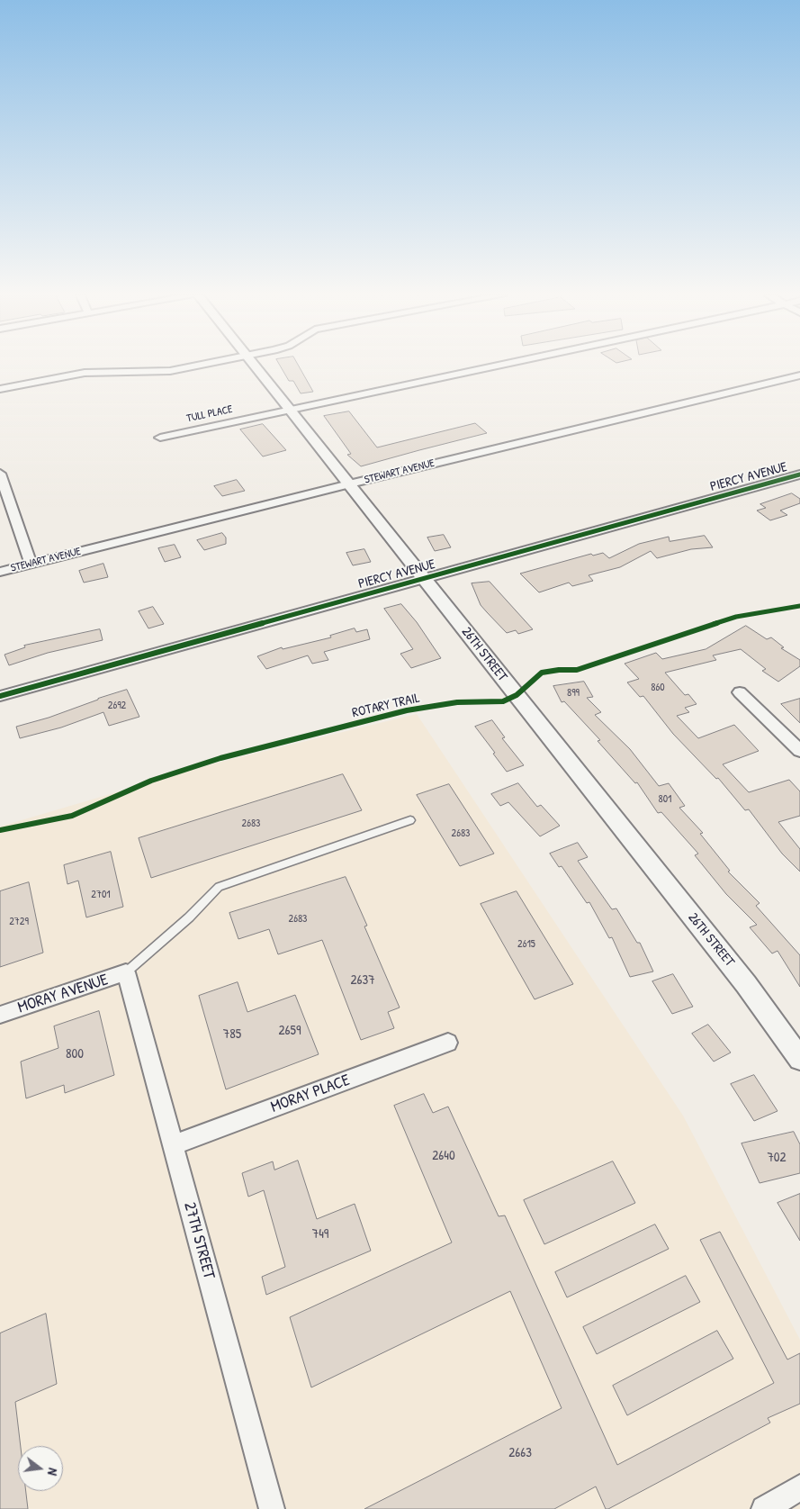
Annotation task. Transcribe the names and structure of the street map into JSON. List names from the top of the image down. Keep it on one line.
{"streets":{"street":["TULL PLACE","STEWART AVENUE","PIERCY AVENUE","26TH STREET","MORAY AVENUE","MORAY PLACE","27TH STREET"],"cycle path":["ROTARY TRAIL"]},"crossings":[["TULL PLACE","26TH STREET"],["STEWART AVENUE","26TH STREET"],["PIERCY AVENUE","26TH STREET"],["MORAY AVENUE","27TH STREET"],["MORAY PLACE","27TH STREET"]],"house_numbers":["860","899","2692","801","2683","2683","2701","2683","2729","2615","2637","2659","785","800","2640","702","749","2663"],"north":"right"}
